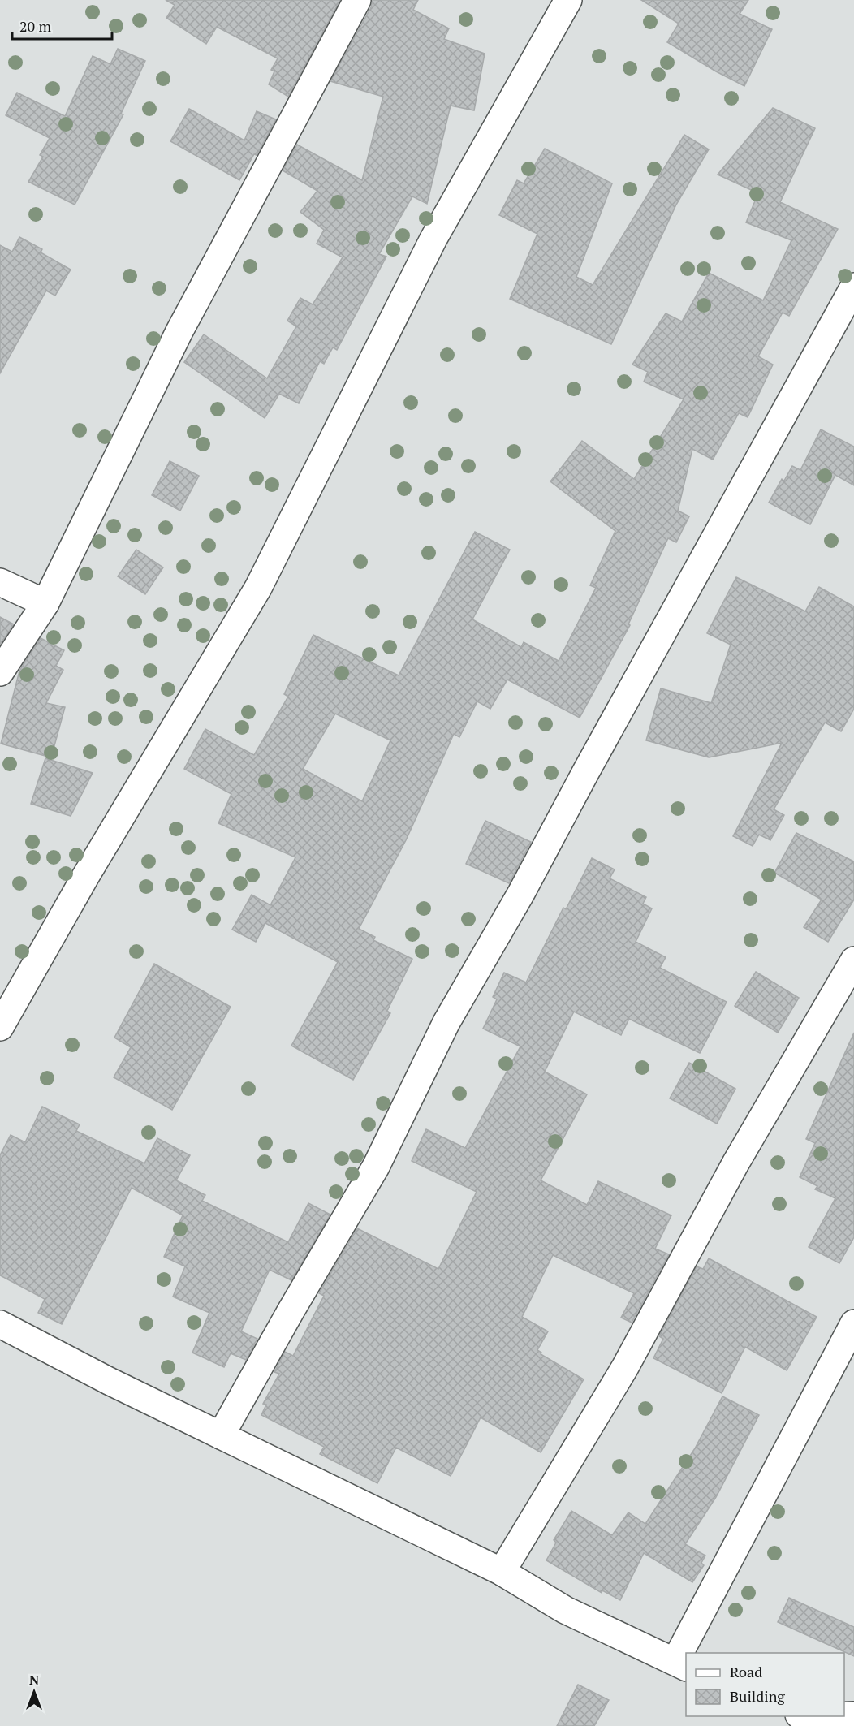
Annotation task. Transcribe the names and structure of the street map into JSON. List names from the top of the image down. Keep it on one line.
{"legend":["Road","Building"],"scale_bar":"20 m","north":"top"}
